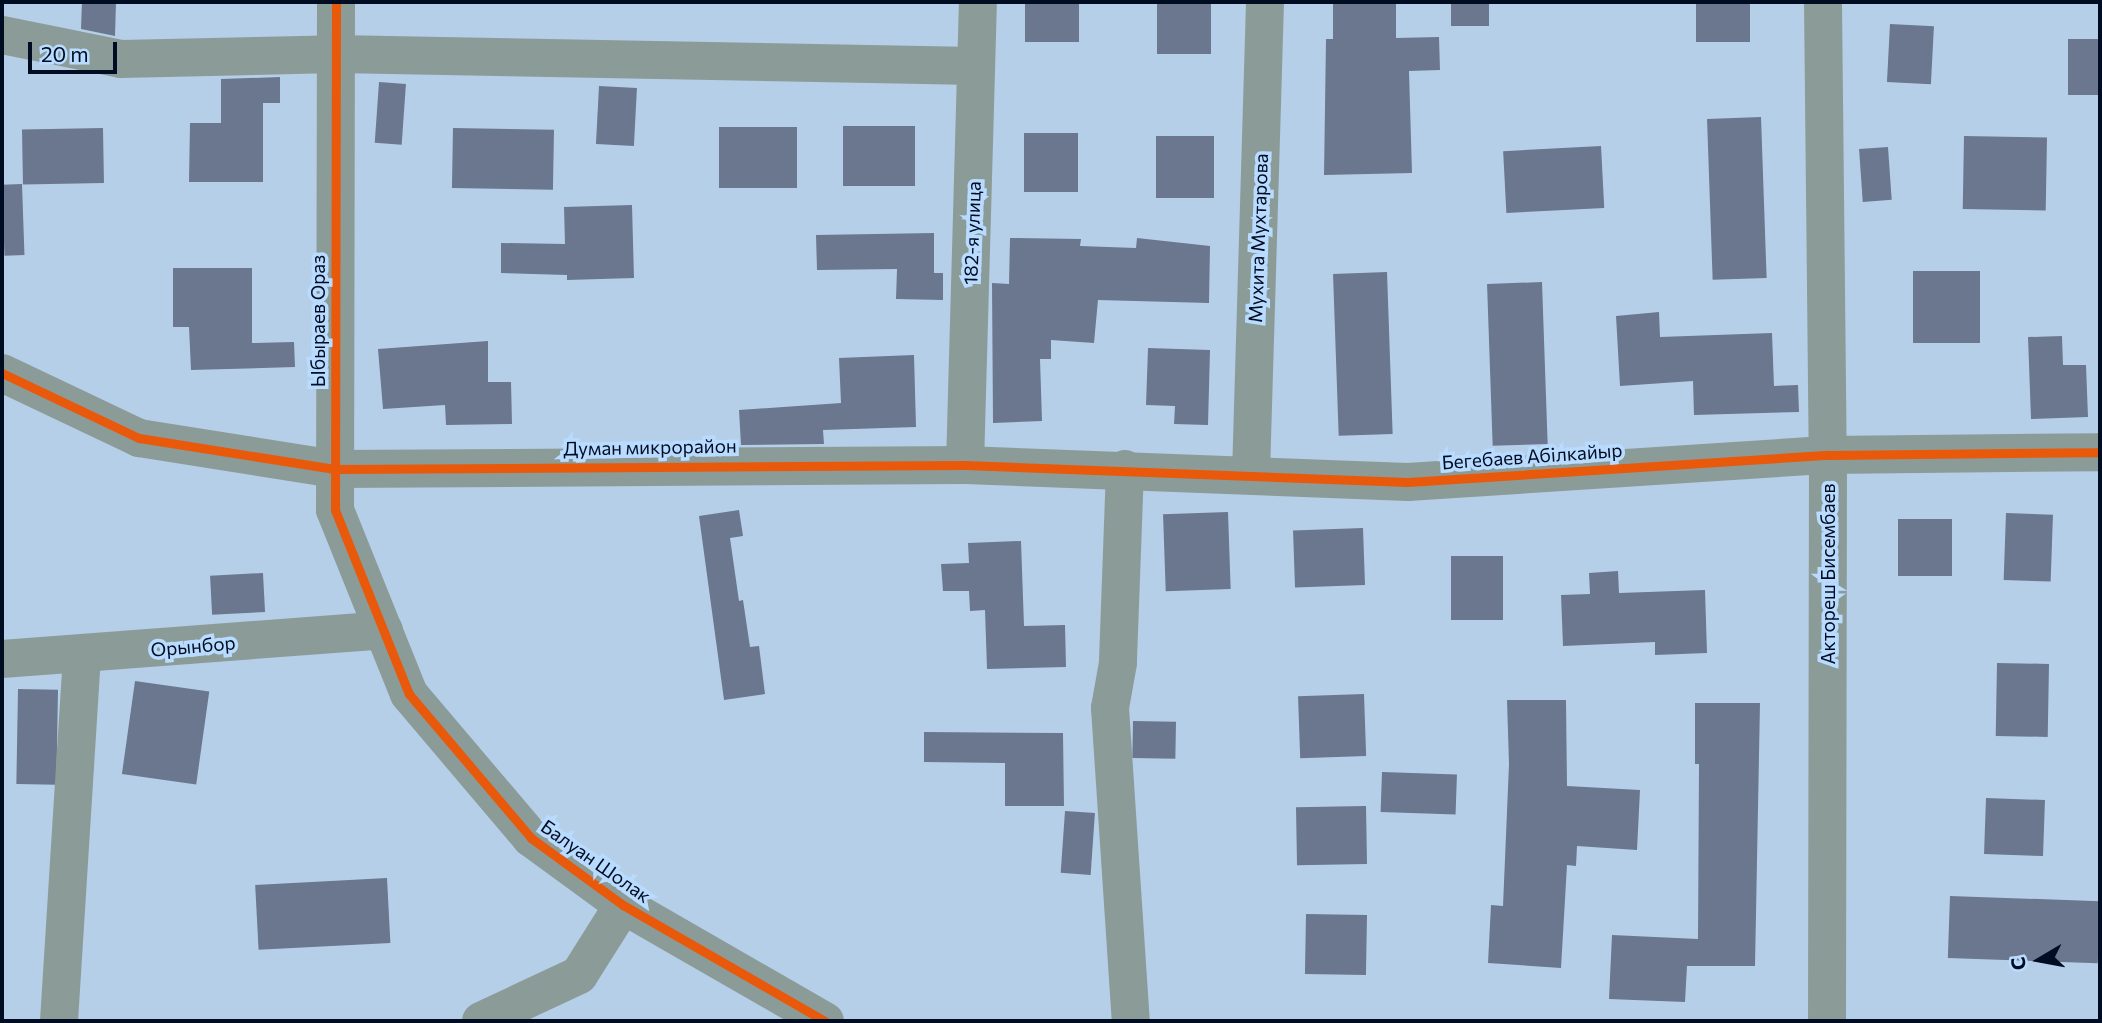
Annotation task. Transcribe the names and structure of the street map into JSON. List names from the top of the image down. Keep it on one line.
{"streets":{"street":["182-я улица","Мухита Мухтарова","Ыбыраев Ораз","Думан микрорайон","Бегебаев Абілкайыр","Актореш Бисембаев","Орынбор","Балуан Шолак"]},"crossings":[["182-я улица","Думан микрорайон"],["182-я улица","Бегебаев Абілкайыр"],["Мухита Мухтарова","Бегебаев Абілкайыр"],["Ыбыраев Ораз","Думан микрорайон"],["Ыбыраев Ораз","Орынбор"],["Ыбыраев Ораз","Балуан Шолак"],["Думан микрорайон","Бегебаев Абілкайыр"],["Бегебаев Абілкайыр","Актореш Бисембаев"],["Орынбор","Балуан Шолак"]],"scale_bar":"20 m","north":"left"}
